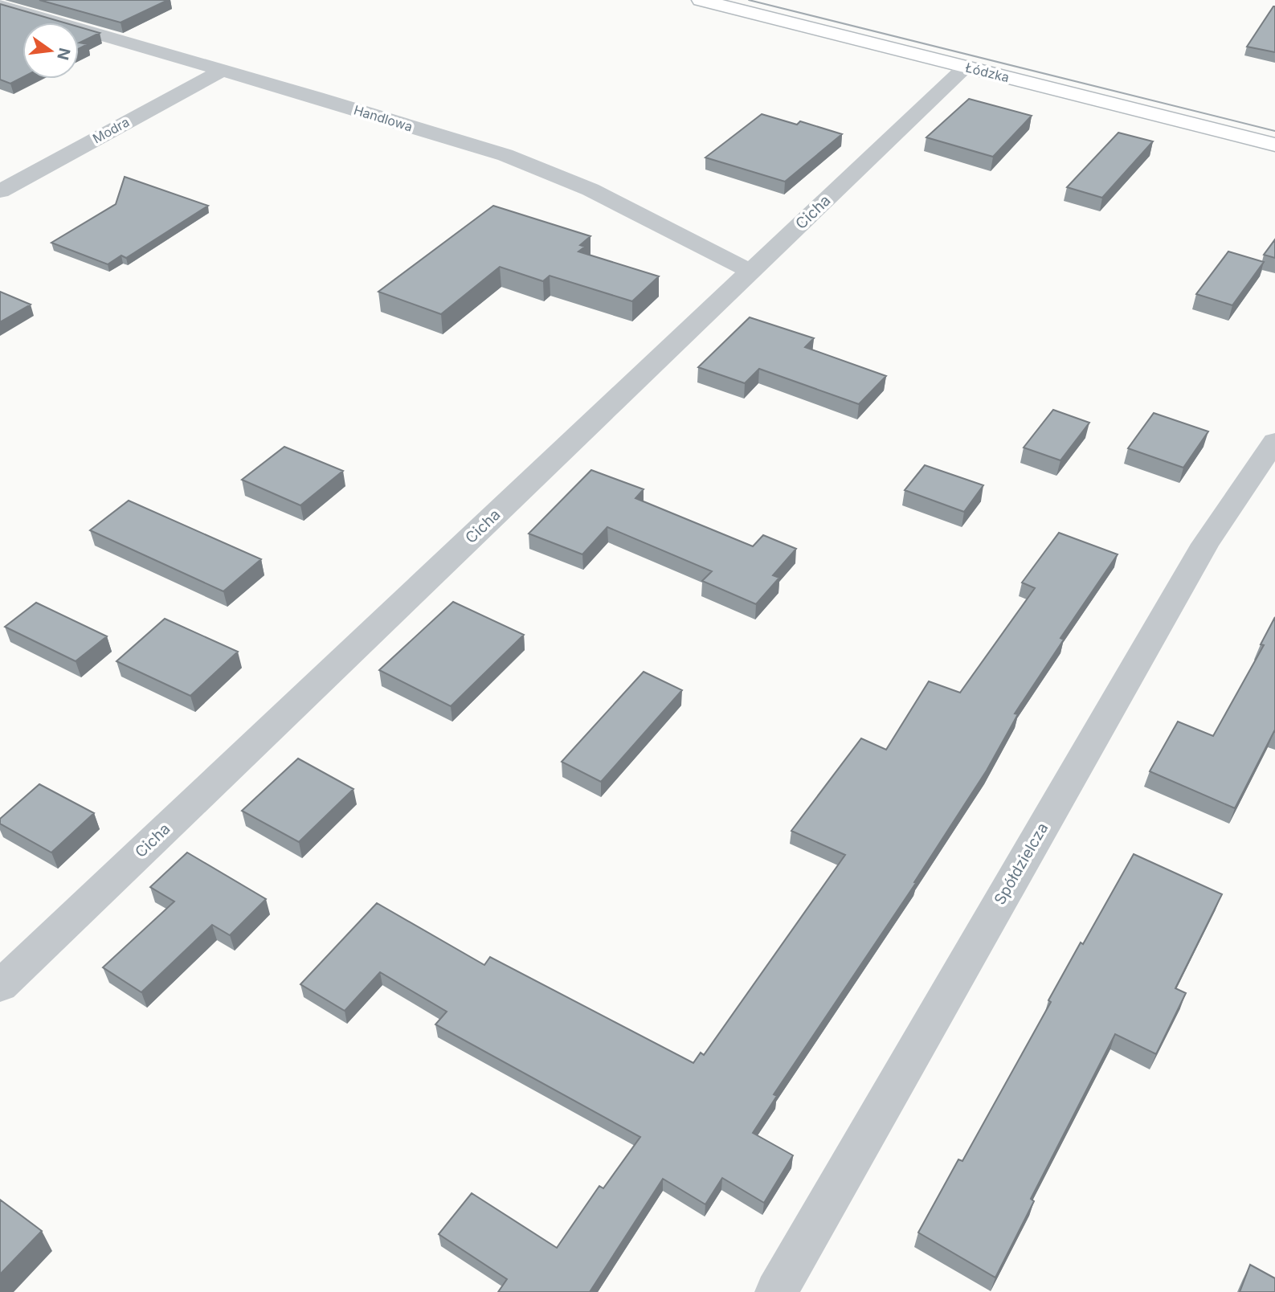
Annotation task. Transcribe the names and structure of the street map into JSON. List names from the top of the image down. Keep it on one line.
{"streets":{"main road":["Łódzka"],"street":["Handlowa","Modra","Cicha","Spółdzielcza"]},"crossings":[["Łódzka","Cicha"],["Handlowa","Modra"],["Handlowa","Cicha"]],"north":"right"}
